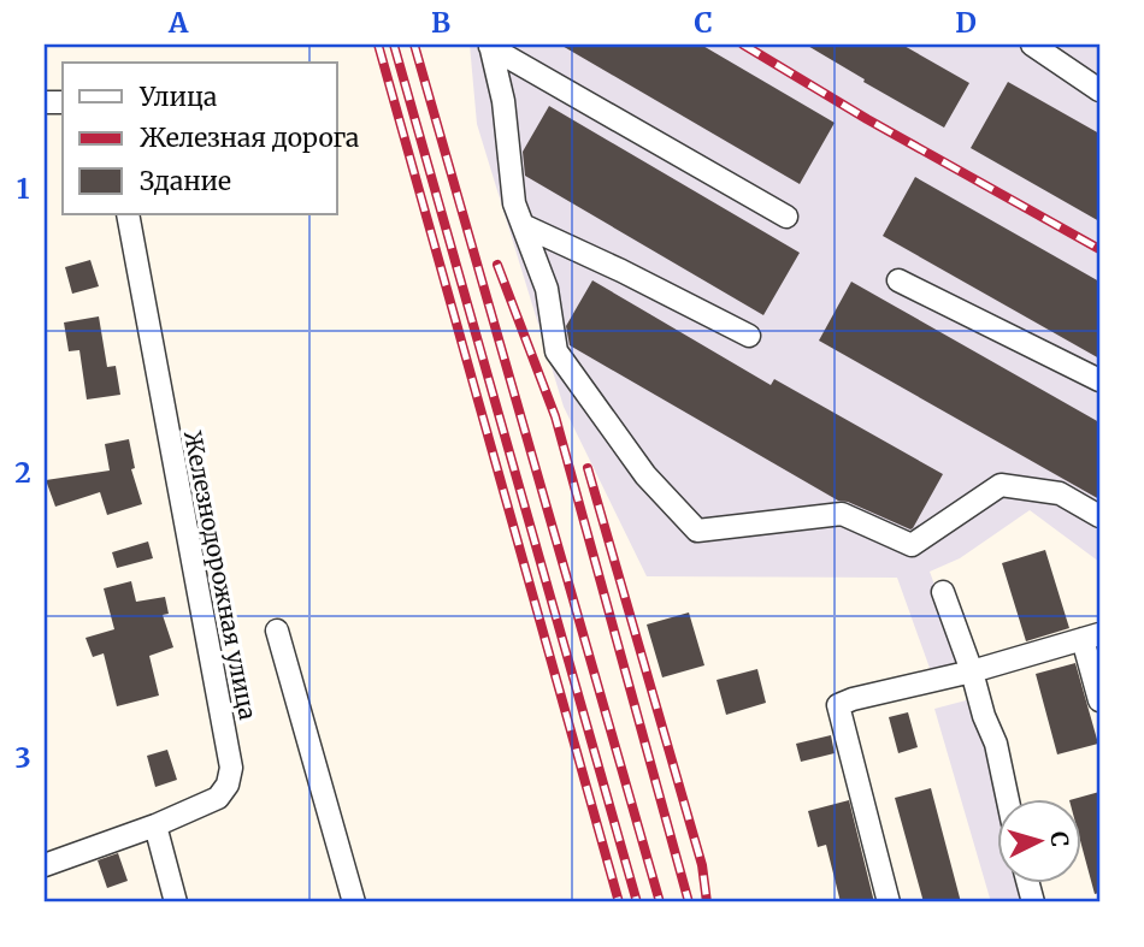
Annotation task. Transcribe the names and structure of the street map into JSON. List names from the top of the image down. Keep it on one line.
{"streets":{"street":["Железнодорожная улица"]},"legend":["Улица","Железная дорога","Здание"],"north":"right","grid":{"columns":["A","B","C","D"],"rows":["1","2","3"]}}
